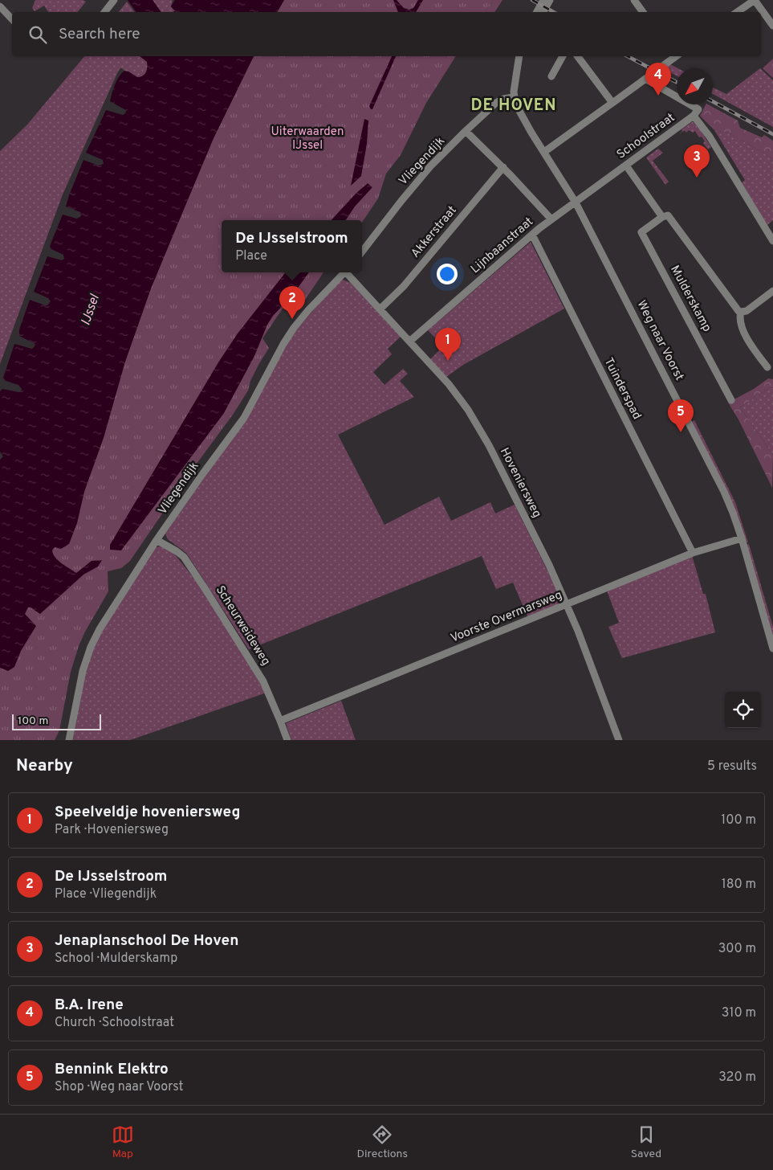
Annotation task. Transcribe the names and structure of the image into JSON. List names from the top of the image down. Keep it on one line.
{"streets":{"street":["Schoolstraat","Vliegendijk","Akkerstraat","Lijnbaanstraat","Mulderskamp","Weg naar Voorst","Tuinderspad","Hoveniersweg","Voorste Overmarsweg","Scheurweideweg"]},"crossings":[["Schoolstraat","Lijnbaanstraat"],["Schoolstraat","Weg naar Voorst"],["Vliegendijk","Weg naar Voorst"],["Vliegendijk","Scheurweideweg"],["Akkerstraat","Hoveniersweg"],["Lijnbaanstraat","Weg naar Voorst"],["Lijnbaanstraat","Tuinderspad"],["Lijnbaanstraat","Hoveniersweg"],["Weg naar Voorst","Voorste Overmarsweg"],["Tuinderspad","Voorste Overmarsweg"],["Hoveniersweg","Voorste Overmarsweg"],["Voorste Overmarsweg","Scheurweideweg"]],"districts":["DE HOVEN"],"water":["IJssel"],"parks":["Uiterwaarden IJssel"],"scale_bar":"100 m","north":"bottom left","page":{"search":"Search here","pins":["4","3","2","1","5"],"popup":["De IJsselstroom","Place"],"scale":"100 m","heading":["Nearby","5 results"],"list":[{"mark":"1","name":"Speelveldje hoveniersweg","note":"Park · Hoveniersweg","value":"100 m"},{"mark":"2","name":"De IJsselstroom","note":"Place · Vliegendijk","value":"180 m"},{"mark":"3","name":"Jenaplanschool De Hoven","note":"School · Mulderskamp","value":"300 m"},{"mark":"4","name":"B.A. Irene","note":"Church · Schoolstraat","value":"310 m"},{"mark":"5","name":"Bennink Elektro","note":"Shop · Weg naar Voorst","value":"320 m"}],"nav":["Map","Directions","Saved"]}}
